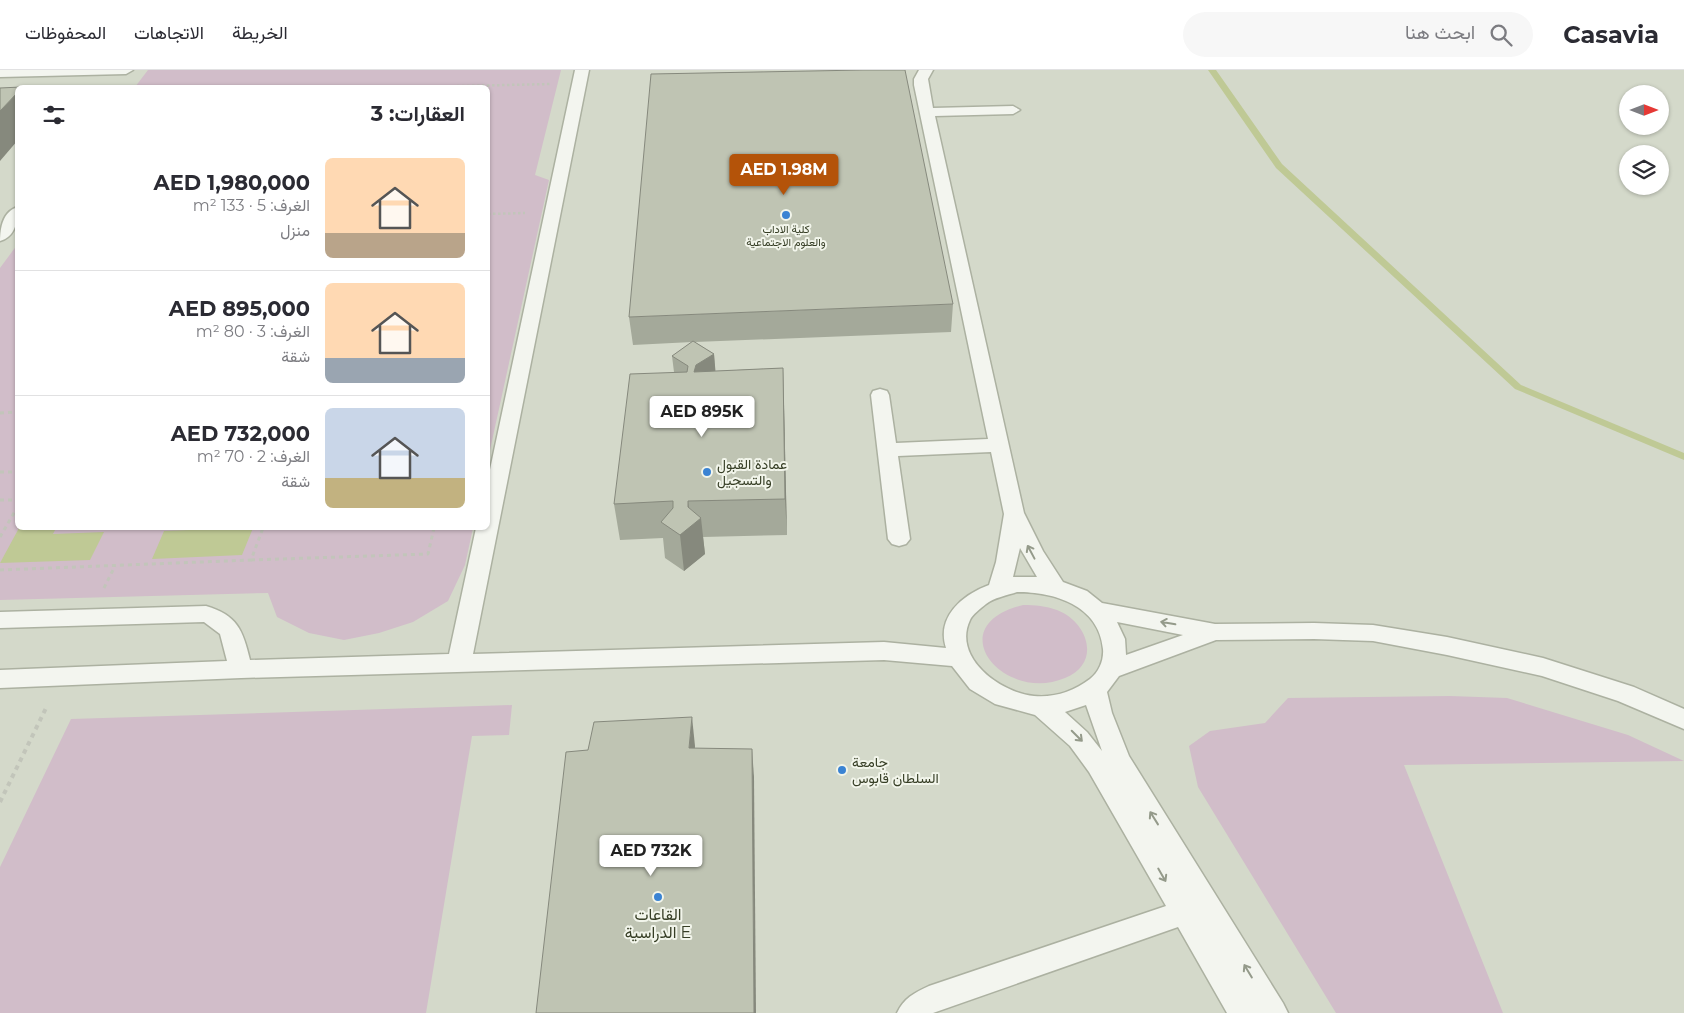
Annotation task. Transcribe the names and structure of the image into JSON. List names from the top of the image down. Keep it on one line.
{"places":["كلية الاداب والعلوم الاجتماعية","عمادة القبول والتسجيل","جامعة السلطان قابوس","القاعات الدراسية E"],"north":"right","page":{"header":"Casavia","search":"ابحث هنا","nav":["الخريطة","الاتجاهات","المحفوظات"],"heading":"العقارات: 3","list":[{"name":"AED 1,980,000","note":"الغرف: 5 · 133 m² · منزل"},{"name":"AED 895,000","note":"الغرف: 3 · 80 m² · شقة"},{"name":"AED 732,000","note":"الغرف: 2 · 70 m² · شقة"}],"price":["AED 1.98M","AED 895K","AED 732K"]}}
